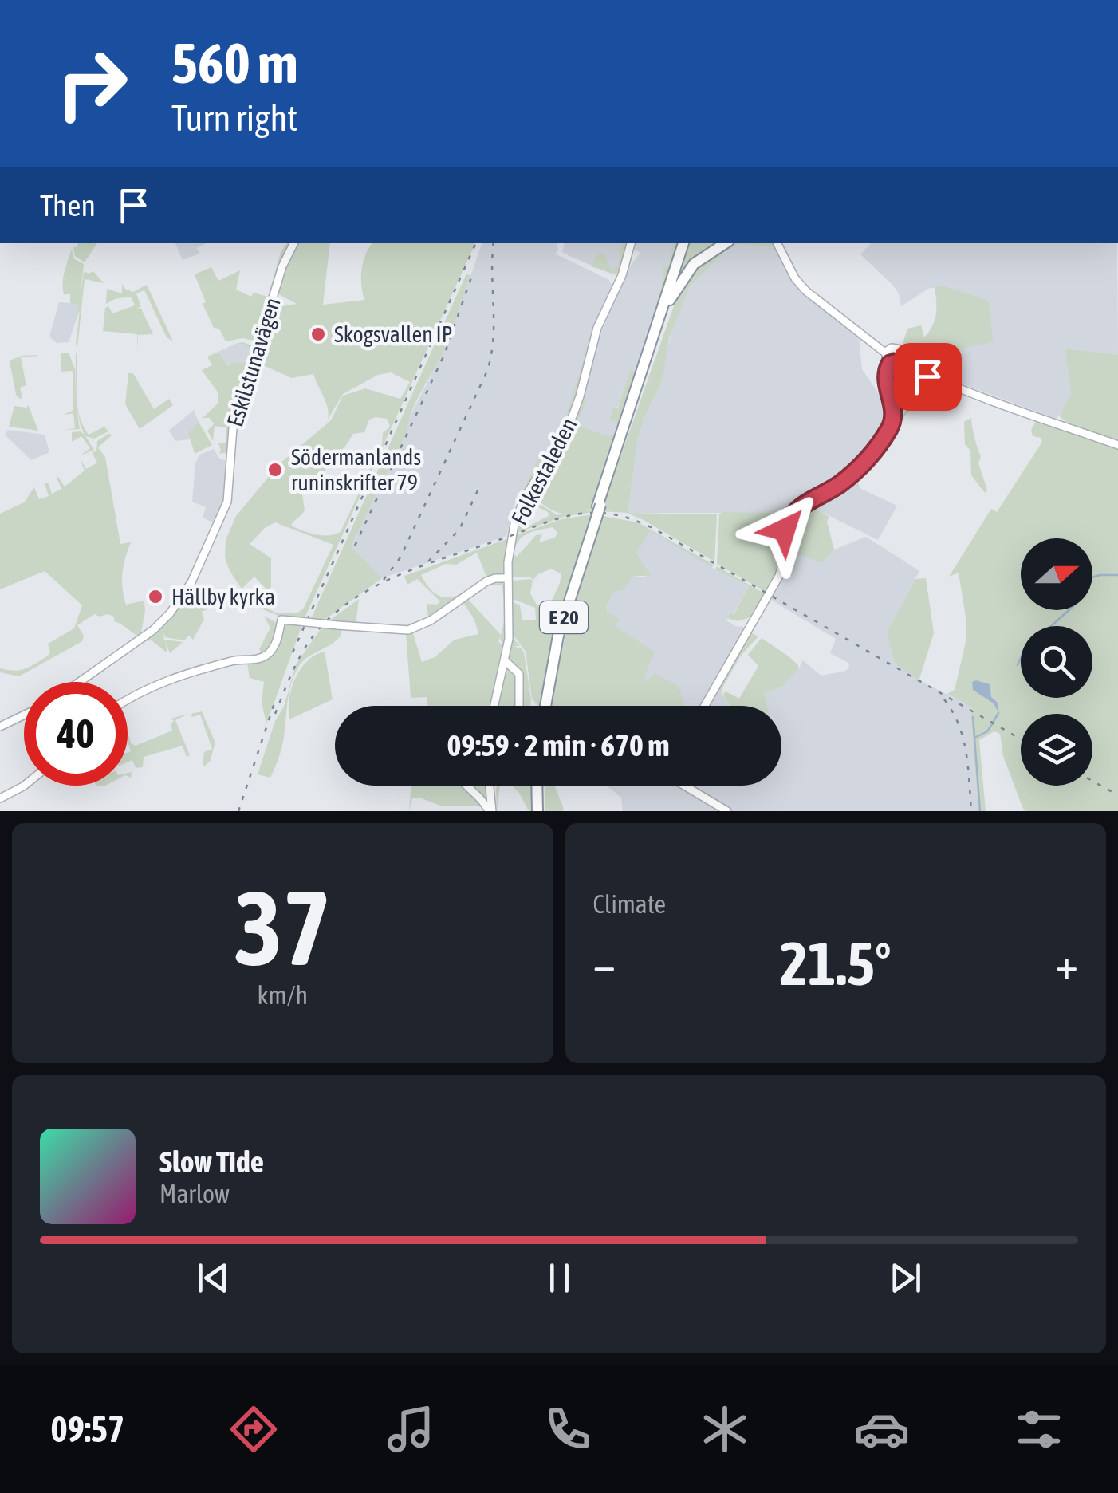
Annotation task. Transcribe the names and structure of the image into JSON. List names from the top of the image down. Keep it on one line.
{"streets":{"highway":["E 20"],"street":["Eskilstunavägen","Folkestaleden"]},"places":["Skogsvallen IP","Södermanlands runinskrifter 79","Hällby kyrka"],"north":"right","page":{"turn":["560 m","Turn right"],"then":"Then","limit":"40","trip":"09:59 · 2 min · 670 m","tile":[["37","km/h"],"Climate"],"heat":["−","21.5°","+"],"song":["Slow Tide","Marlow"],"tabs":"09:57"}}
